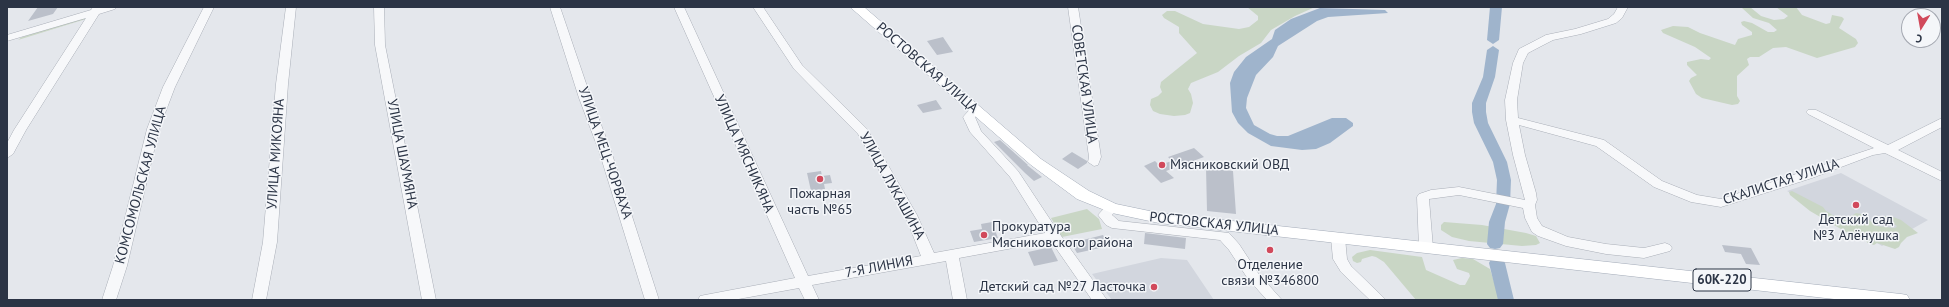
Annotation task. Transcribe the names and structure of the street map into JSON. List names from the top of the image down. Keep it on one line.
{"streets":{"main road":["РОСТОВСКАЯ УЛИЦА","60К-220"],"street":["СОВЕТСКАЯ УЛИЦА","УЛИЦА МЕЦ-ЧОРВАХА","УЛИЦА МИКОЯНА","УЛИЦА ШАУМЯНА","УЛИЦА МЯСНИКЯНА","СКАЛИСТАЯ УЛИЦА","КОМСОМОЛЬСКАЯ УЛИЦА","УЛИЦА ЛУКАШИНА","7-Я ЛИНИЯ"]},"crossings":[["УЛИЦА МЯСНИКЯНА","7-Я ЛИНИЯ"],["УЛИЦА ЛУКАШИНА","7-Я ЛИНИЯ"]],"places":["Мясниковский ОВД","Пожарная часть №65","Детский сад №3 Алёнушка","Прокуратура Мясниковского района","Отделение связи №346800","Детский сад №27 Ласточка"],"north":"bottom"}
